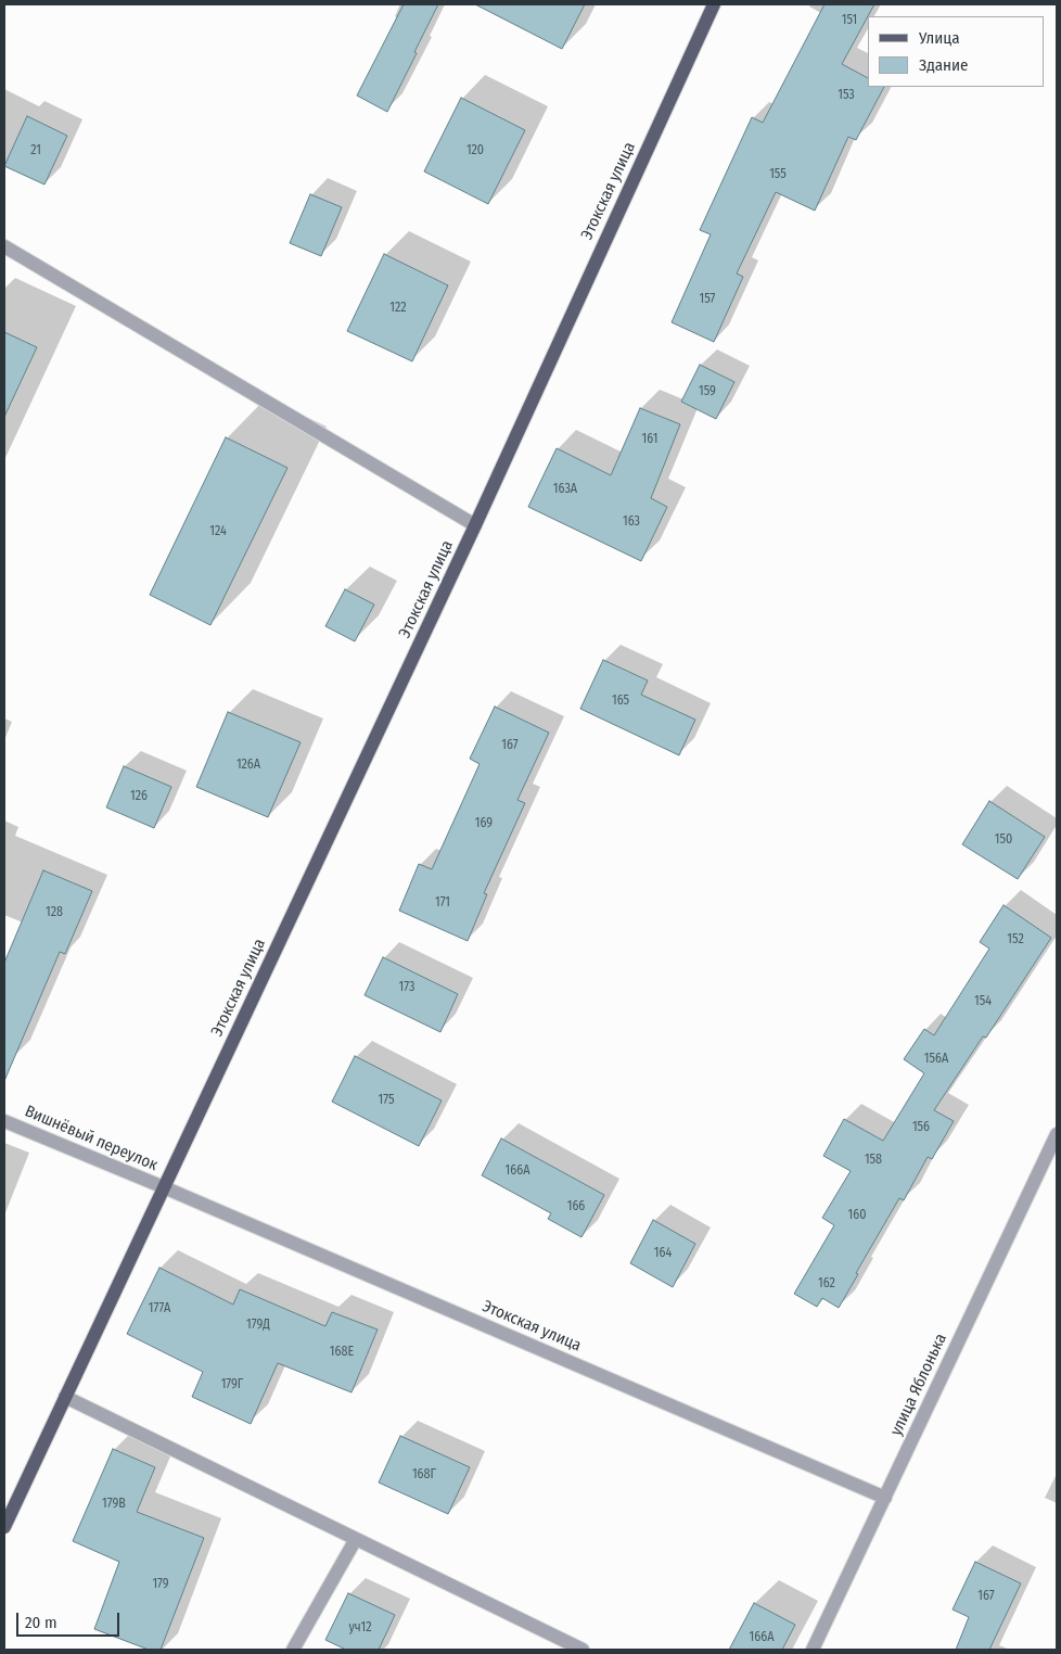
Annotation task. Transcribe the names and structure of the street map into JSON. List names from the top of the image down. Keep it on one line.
{"streets":{"main road":["Этокская улица"],"street":["Вишнёвый переулок","улица Яблонька"]},"crossings":[["Этокская улица","Вишнёвый переулок"],["Этокская улица","улица Яблонька"]],"house_numbers":["151","153","21","120","155","157","122","159","161","163А","163","124","165","167","126А","126","169","150","171","128","152","173","154","156А","175","156","158","166А","166","160","164","162","177А","179Д","168Е","179Г","168Г","179В","179","167","уч12","166А"],"legend":["Улица","Здание"],"scale_bar":"20 m"}
